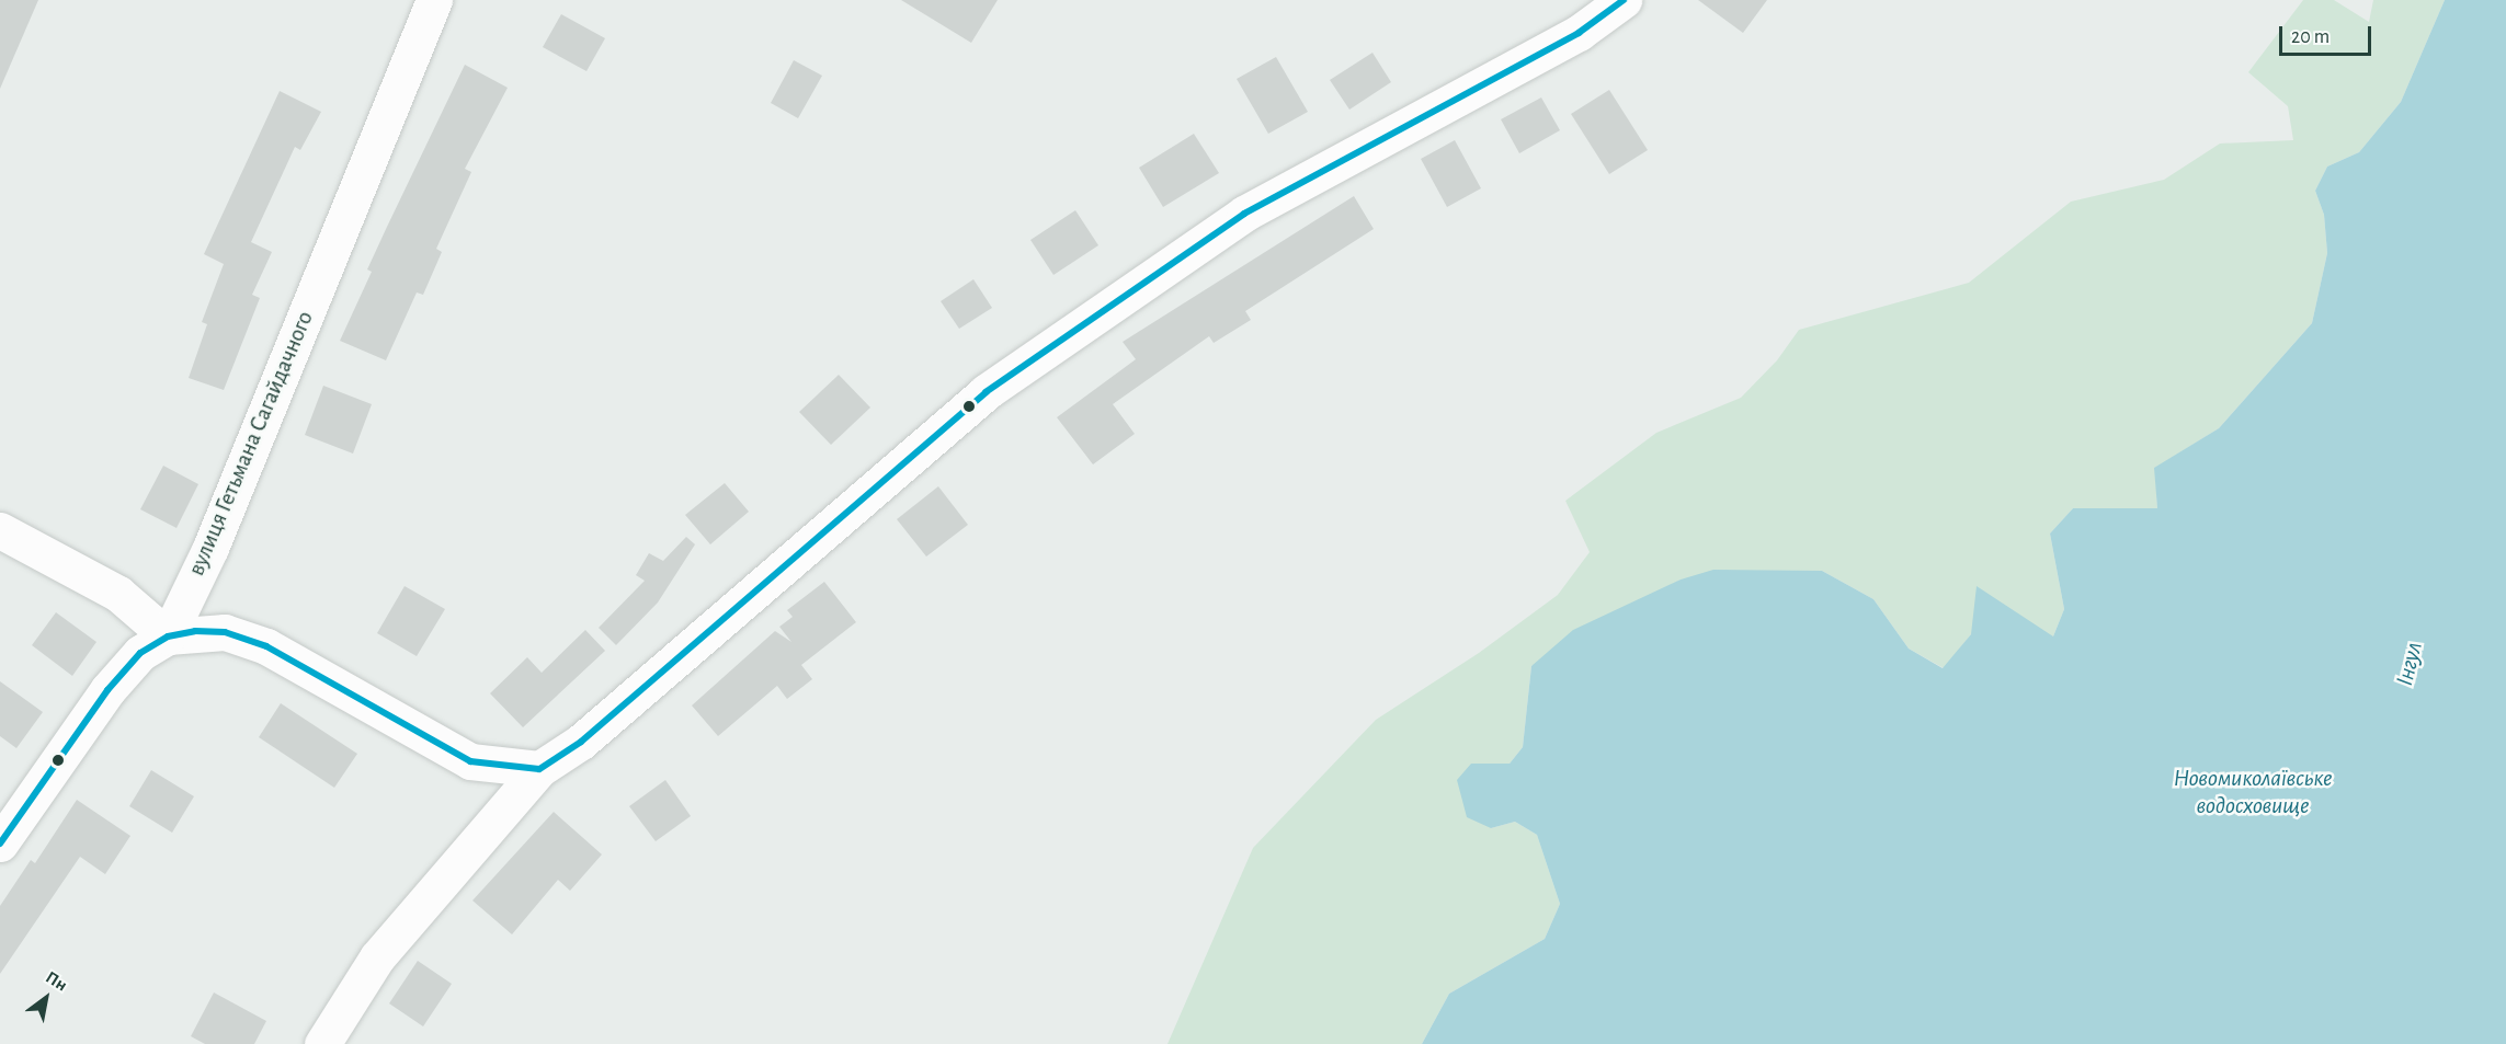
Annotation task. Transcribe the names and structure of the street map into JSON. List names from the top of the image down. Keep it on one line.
{"streets":{"street":["вулиця Гетьмана Сагайдачного"]},"water":["Інгул","Новомиколаївське водосховище"],"scale_bar":"20 m","north":"top right"}
